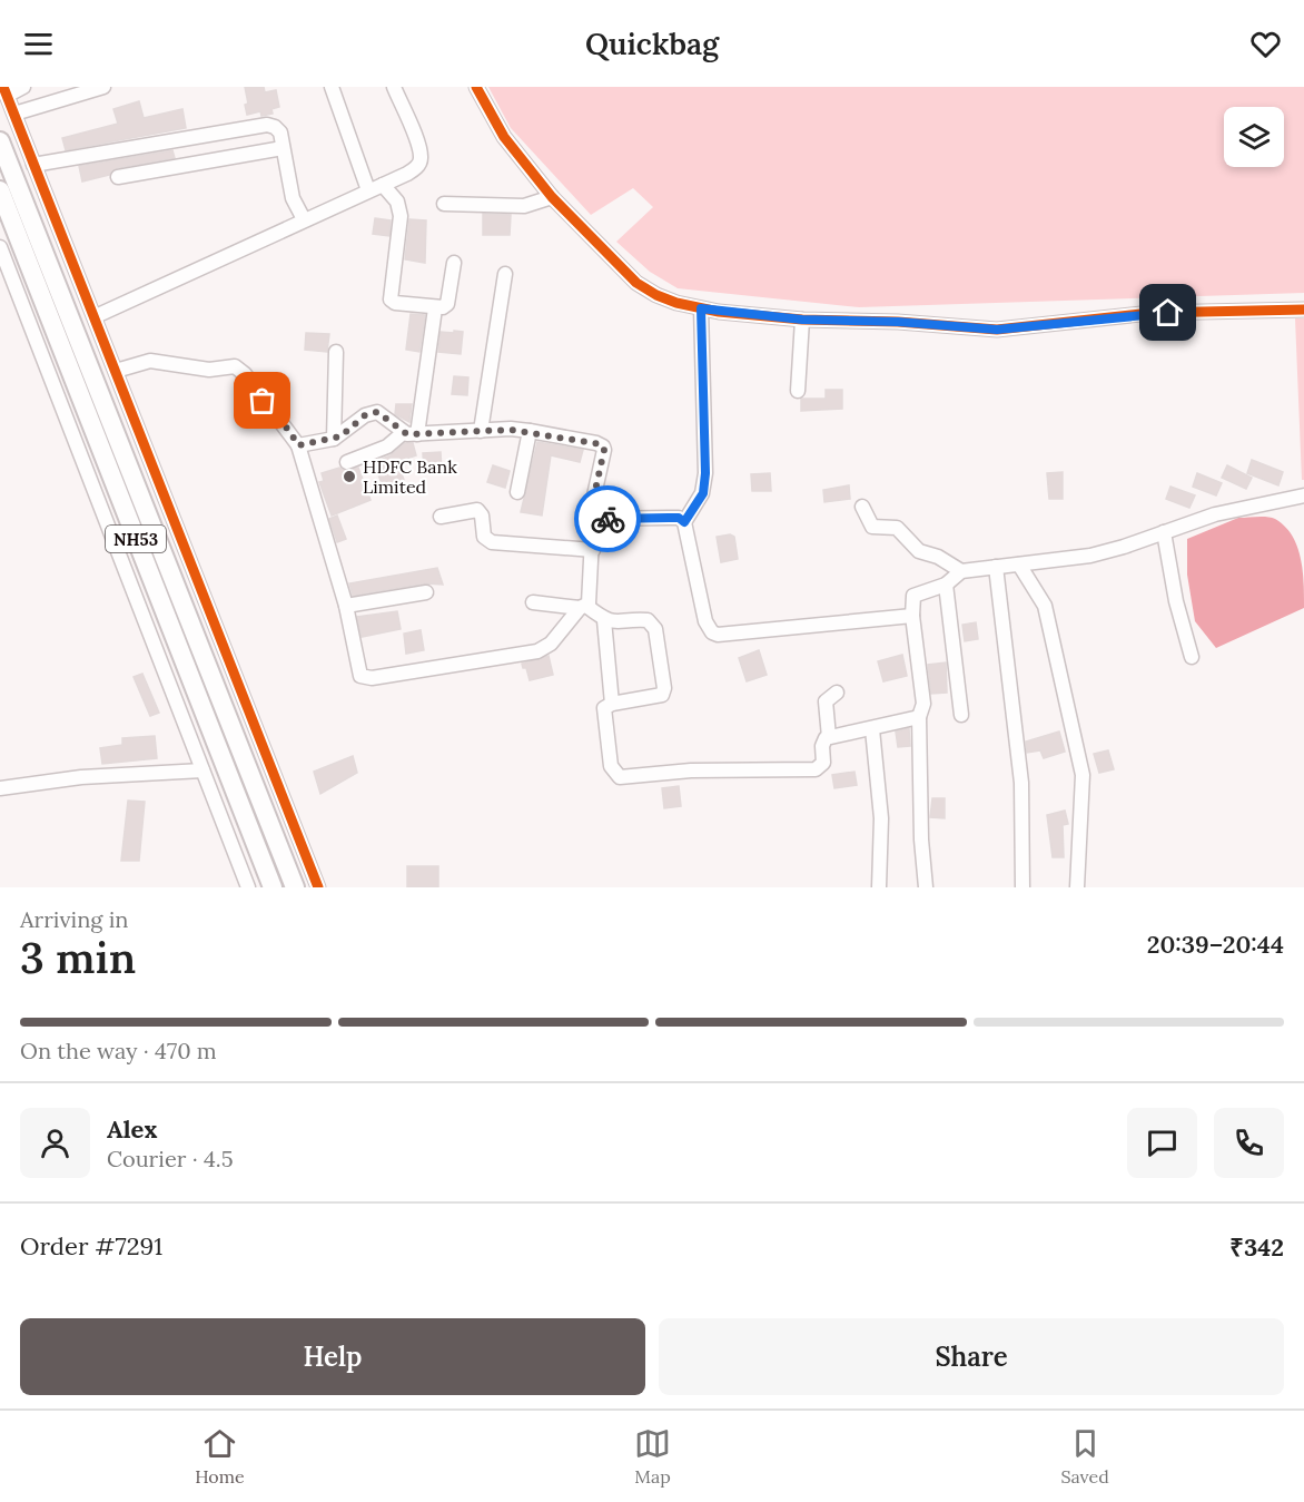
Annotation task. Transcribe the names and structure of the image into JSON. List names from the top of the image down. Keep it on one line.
{"streets":{"highway":["NH53"]},"places":["HDFC Bank Limited"],"page":{"header":"Quickbag","heading":["3 min","Arriving in","20:39–20:44"],"panel":["Alex","Courier · 4.5","Order #7291","₹342"],"bar":"On the way · 470 m","buttons":["Help","Share"],"tabs":["Home","Map","Saved"]}}
